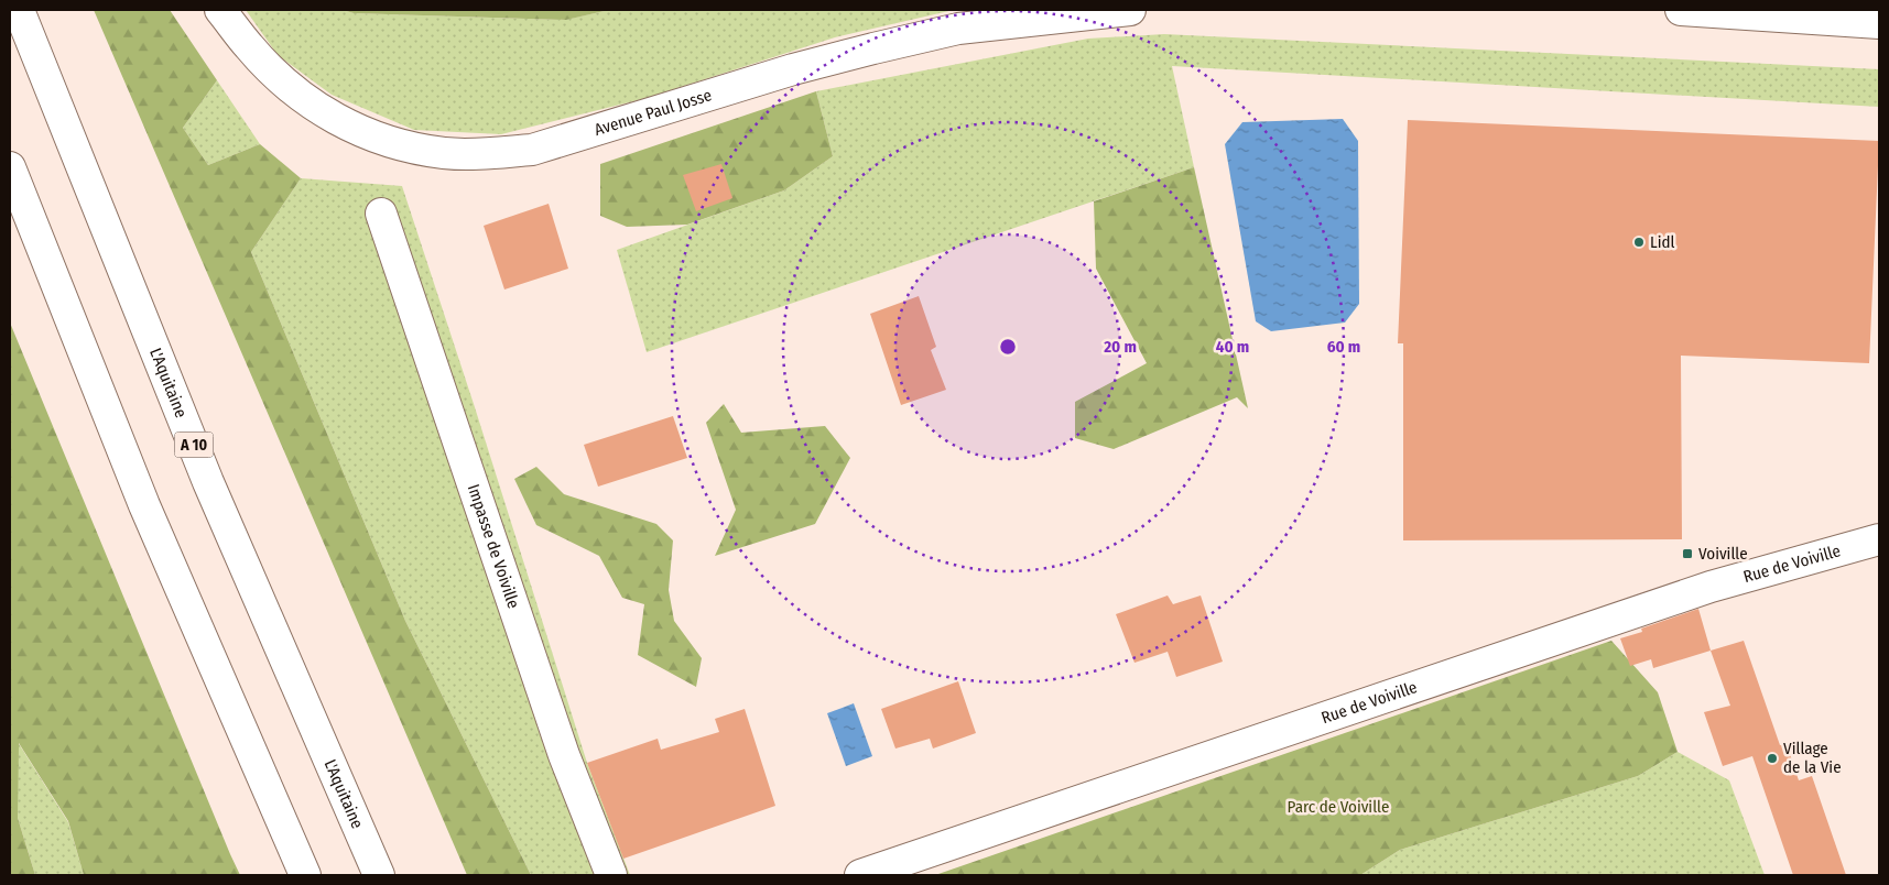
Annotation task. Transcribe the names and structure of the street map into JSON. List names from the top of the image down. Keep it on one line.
{"streets":{"main road":["Avenue Paul Josse","L'Aquitaine","A 10","Impasse de Voiville","Rue de Voiville"]},"parks":["Parc de Voiville"],"places":{"other":["Lidl","Village de la Vie"],"transit":["Voiville"]},"rings":["20 m","40 m","60 m"]}
